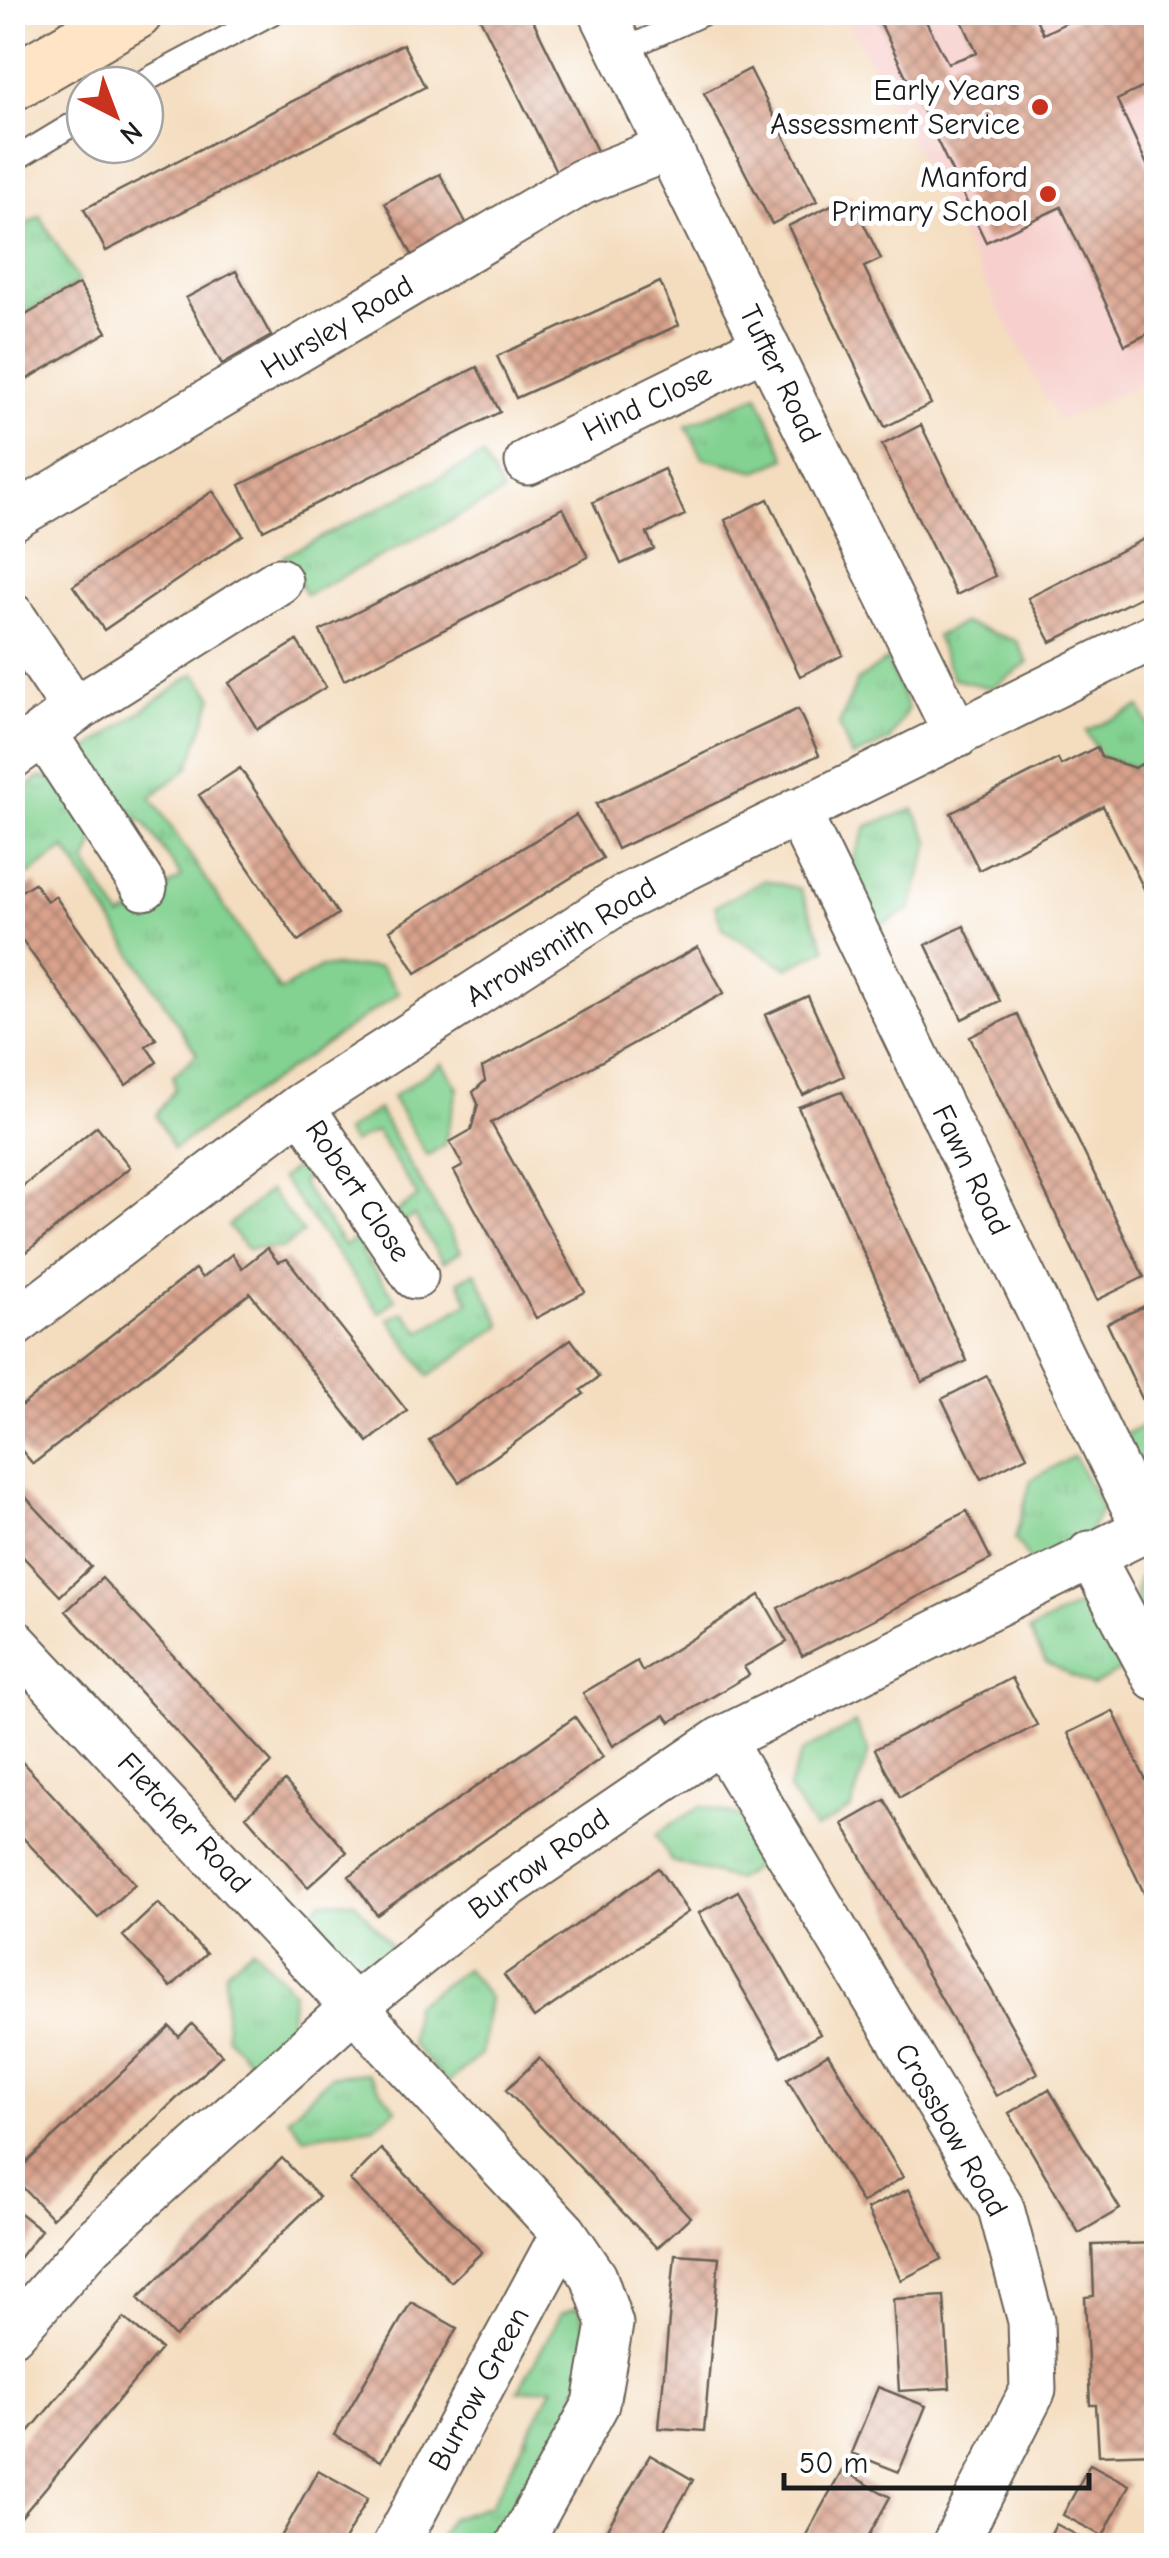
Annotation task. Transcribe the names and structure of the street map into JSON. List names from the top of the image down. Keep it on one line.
{"streets":{"street":["Hursley Road","Tufter Road","Hind Close","Arrowsmith Road","Fawn Road","Robert Close","Fletcher Road","Burrow Road","Crossbow Road","Burrow Green"]},"crossings":[["Hursley Road","Tufter Road"],["Tufter Road","Hind Close"],["Tufter Road","Arrowsmith Road"],["Arrowsmith Road","Fawn Road"],["Arrowsmith Road","Robert Close"],["Fawn Road","Burrow Road"],["Fletcher Road","Burrow Road"],["Burrow Road","Crossbow Road"]],"places":["Early Years Assessment Service","Manford Primary School"],"scale_bar":"50 m","north":"bottom right"}
